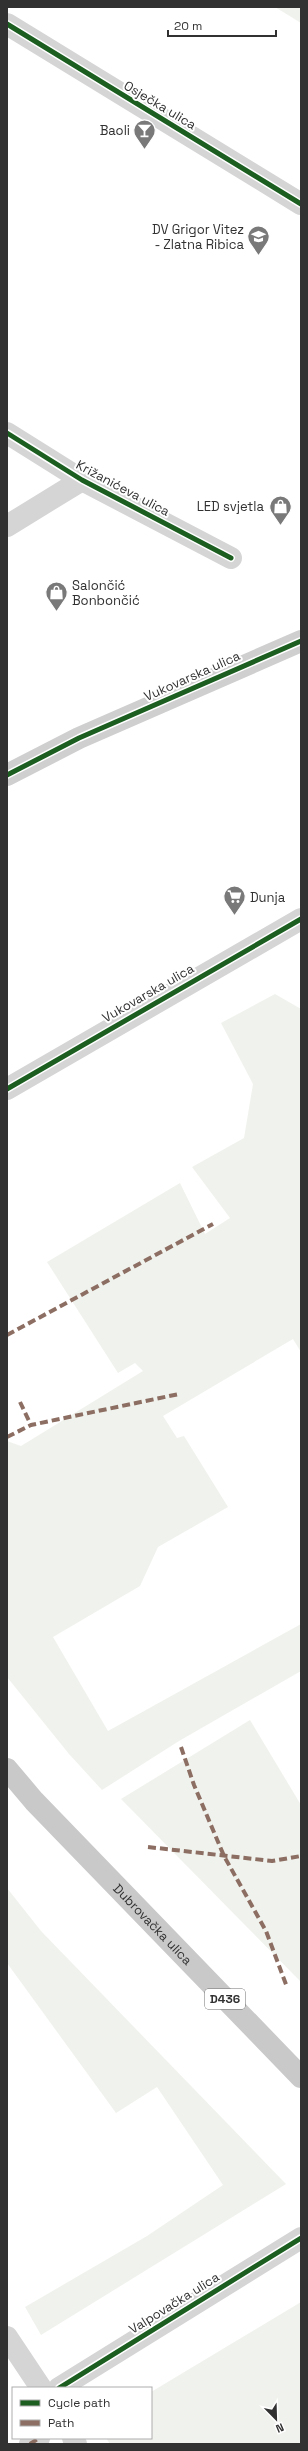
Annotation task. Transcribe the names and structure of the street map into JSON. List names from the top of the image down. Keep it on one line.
{"streets":{"main road":["Dubrovačka ulica","D436"],"street":["Osječka ulica","Križanićeva ulica","Vukovarska ulica","Valpovačka ulica"]},"places":{"bar":["Baoli"],"school or university":["DV Grigor Vitez - Zlatna Ribica"],"shop":["LED svjetla","Salončić Bonbončić"],"supermarket":["Dunja"]},"legend":["Cycle path","Path"],"scale_bar":"20 m","north":"bottom right"}
